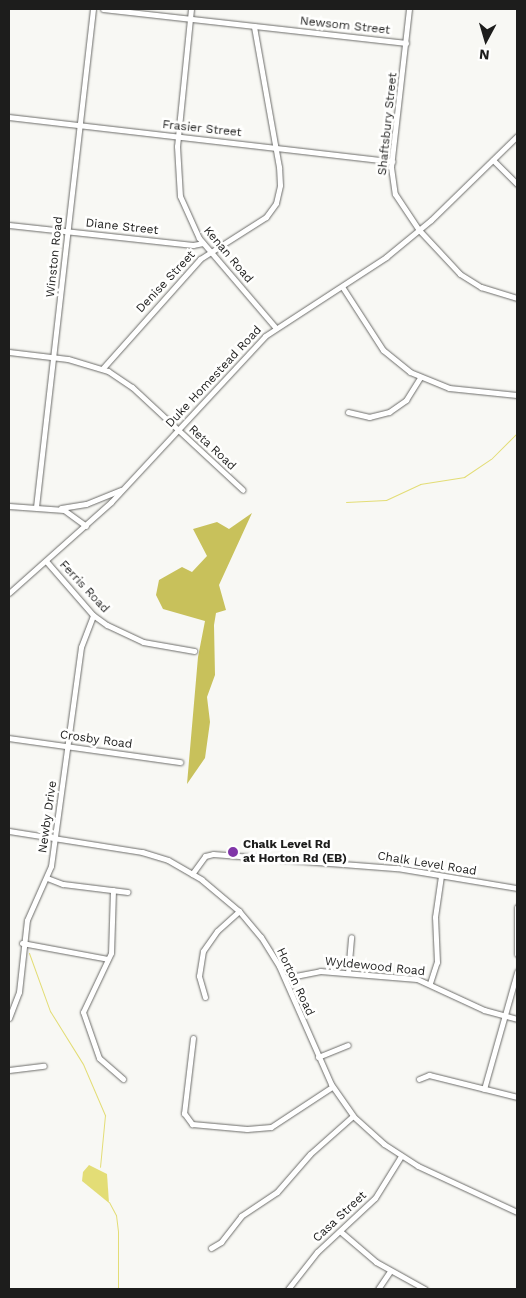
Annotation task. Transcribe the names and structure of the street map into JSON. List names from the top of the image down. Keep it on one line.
{"streets":{"street":["Newsom Street","Shaftsbury Street","Frasier Street","Diane Street","Kenan Road","Winston Road","Denise Street","Duke Homestead Road","Reta Road","Ferris Road","Crosby Road","Newby Drive","Chalk Level Road","Wyldewood Road","Horton Road","Casa Street"]},"crossings":[["Newsom Street","Shaftsbury Street"],["Newsom Street","Kenan Road"],["Newsom Street","Denise Street"],["Shaftsbury Street","Frasier Street"],["Shaftsbury Street","Duke Homestead Road"],["Frasier Street","Kenan Road"],["Frasier Street","Winston Road"],["Frasier Street","Denise Street"],["Diane Street","Kenan Road"],["Diane Street","Winston Road"],["Kenan Road","Denise Street"],["Kenan Road","Duke Homestead Road"],["Winston Road","Reta Road"],["Denise Street","Reta Road"],["Duke Homestead Road","Reta Road"],["Duke Homestead Road","Ferris Road"],["Ferris Road","Newby Drive"],["Crosby Road","Newby Drive"],["Newby Drive","Horton Road"],["Chalk Level Road","Horton Road"],["Wyldewood Road","Horton Road"],["Horton Road","Casa Street"]],"places":["Chalk Level Rd at Horton Rd (EB)"],"north":"bottom"}
